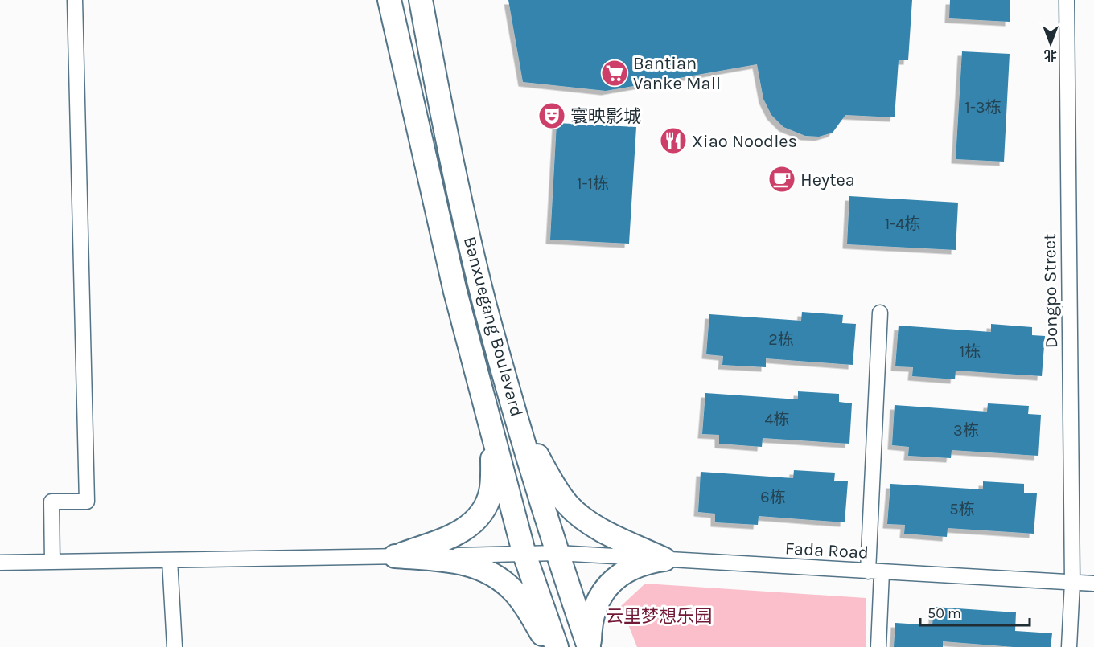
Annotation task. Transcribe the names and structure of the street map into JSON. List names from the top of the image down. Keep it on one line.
{"streets":{"main road":["Banxuegang Boulevard"],"street":["Dongpo Street","Fada Road"]},"crossings":[["Dongpo Street","Fada Road"],["Banxuegang Boulevard","Fada Road"]],"parks":["云里梦想乐园"],"places":{"supermarket":["Bantian Vanke Mall"],"theatre":["寰映影城"],"restaurant":["Xiao Noodles"],"cafe":["Heytea"]},"house_numbers":["1-3栋","1-1栋","1-4栋","2栋","1栋","4栋","3栋","6栋","5栋"],"scale_bar":"50 m","north":"bottom"}
